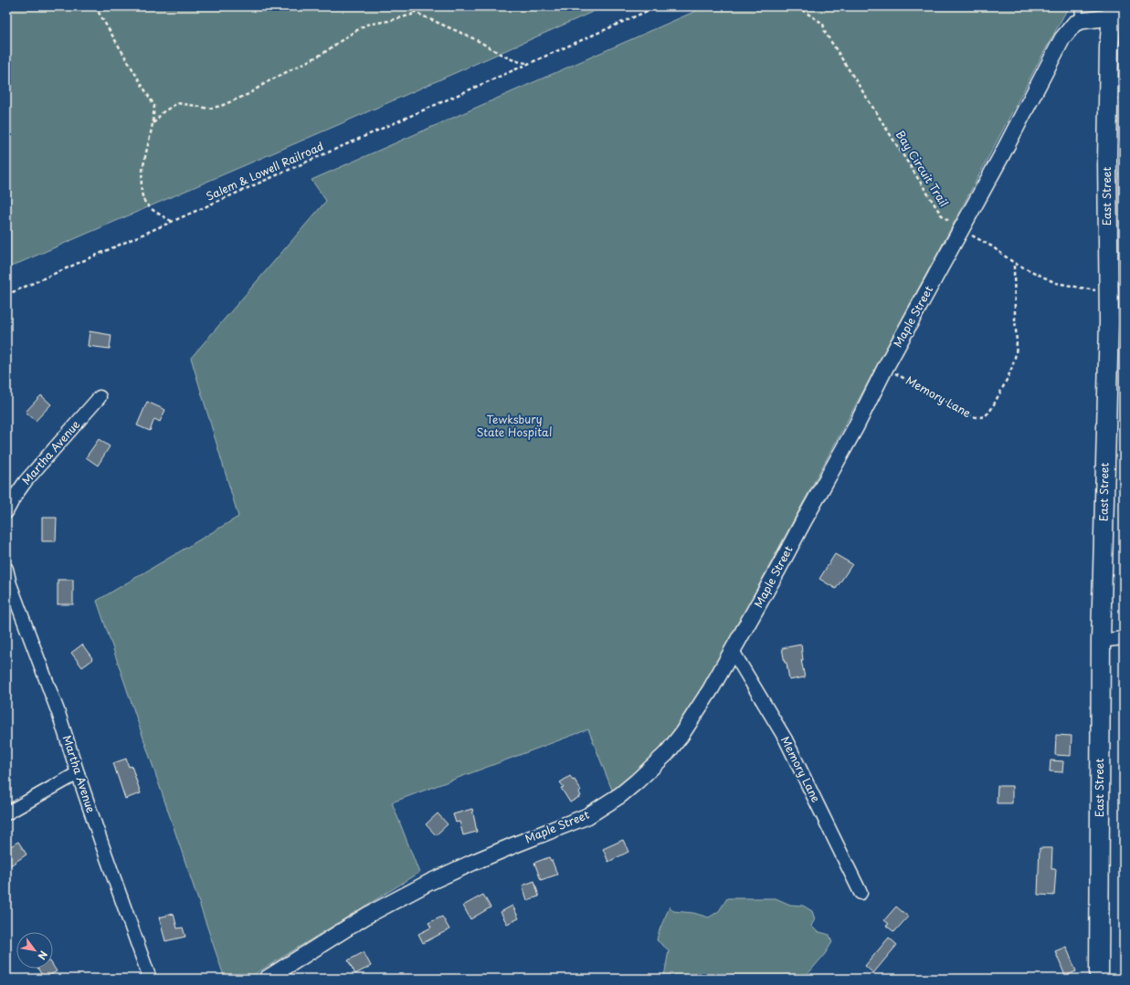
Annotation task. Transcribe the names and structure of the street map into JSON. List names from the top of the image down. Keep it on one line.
{"streets":{"main road":["East Street"],"street":["Maple Street","Memory Lane","Martha Avenue"],"path":["Bay Circuit Trail","Salem & Lowell Railroad"]},"crossings":[["Bay Circuit Trail","East Street"],["Bay Circuit Trail","Maple Street"],["Bay Circuit Trail","Memory Lane"],["East Street","Maple Street"],["Maple Street","Memory Lane"]],"parks":["Tewksbury State Hospital"],"north":"bottom right"}
